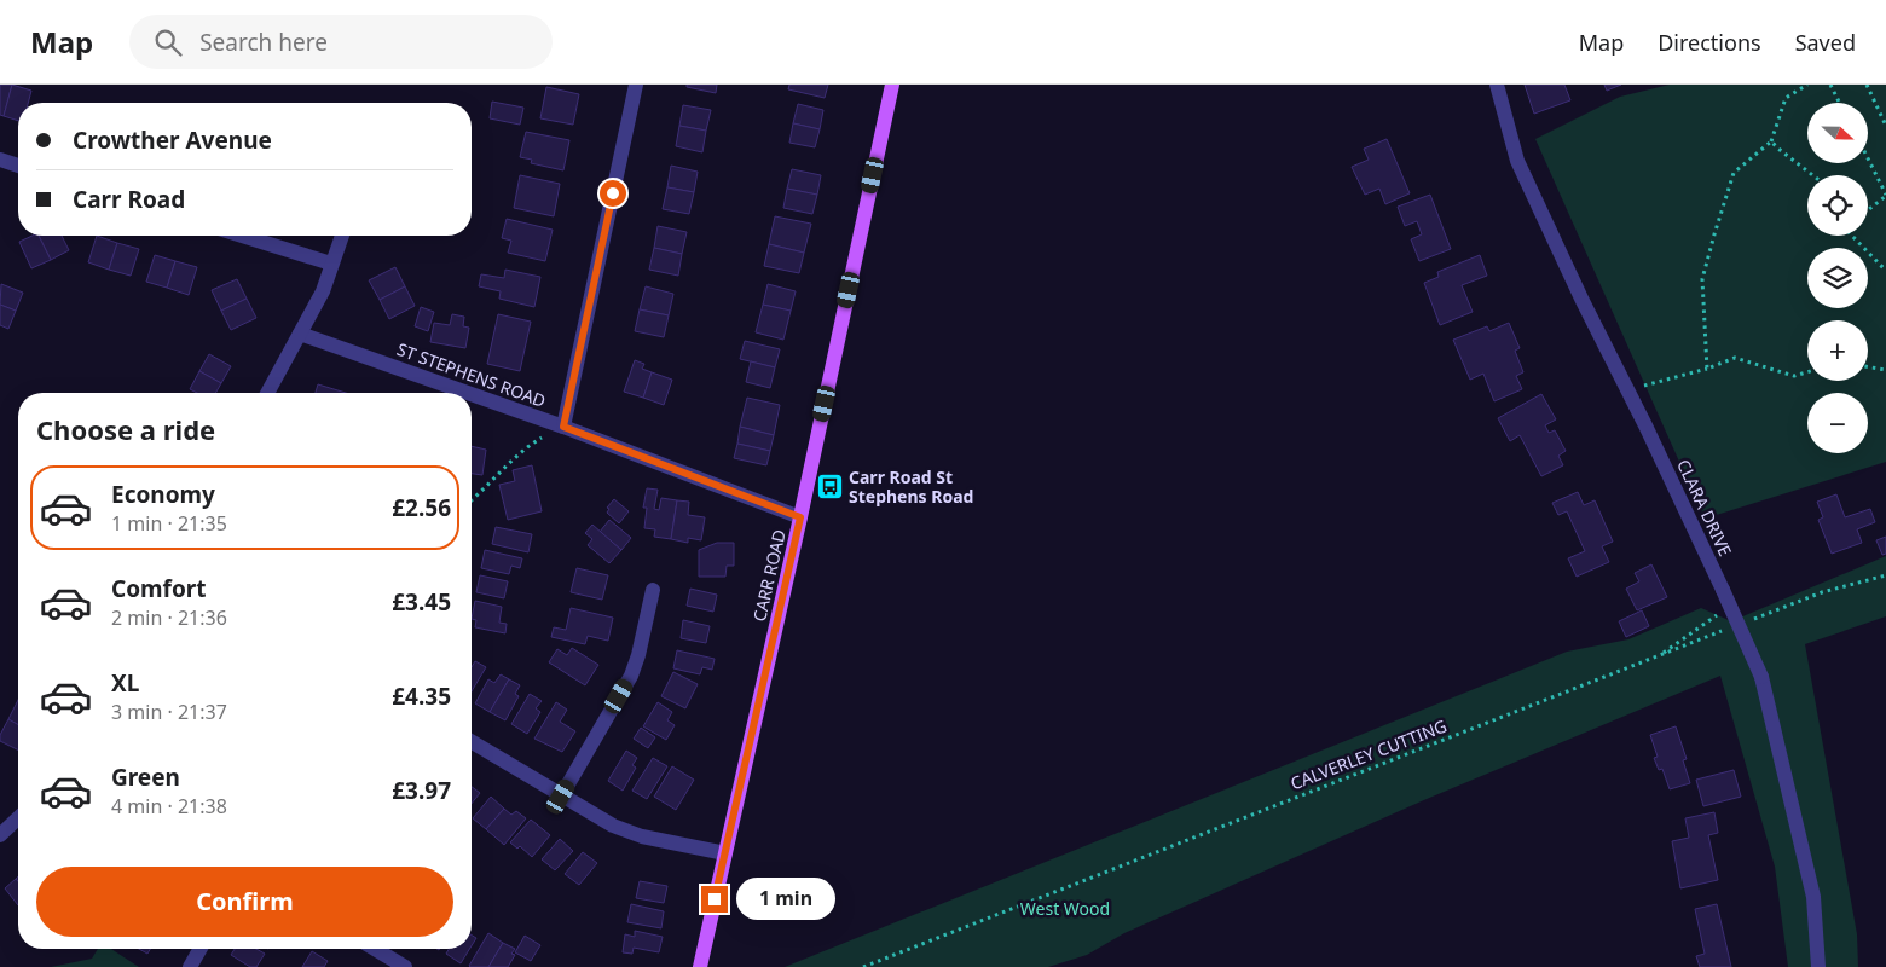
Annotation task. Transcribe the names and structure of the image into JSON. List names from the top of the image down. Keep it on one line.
{"streets":{"main road":["CARR ROAD"],"street":["ST STEPHENS ROAD","CLARA DRIVE"],"path":["CALVERLEY CUTTING"]},"crossings":[["ST STEPHENS ROAD","CARR ROAD"]],"parks":["West Wood"],"places":{"bus stop":["Carr Road St Stephens Road"]},"north":"right","page":{"header":"Map","search":"Search here","nav":["Map","Directions","Saved"],"map_buttons":["+","−"],"banner":["Crowther Avenue","Carr Road"],"heading":"Choose a ride","list":[{"name":"Economy","note":"1 min · 21:35","value":"£2.56"},{"name":"Comfort","note":"2 min · 21:36","value":"£3.45"},{"name":"XL","note":"3 min · 21:37","value":"£4.35"},{"name":"Green","note":"4 min · 21:38","value":"£3.97"}],"buttons":"Confirm","bubble":"1 min"}}
